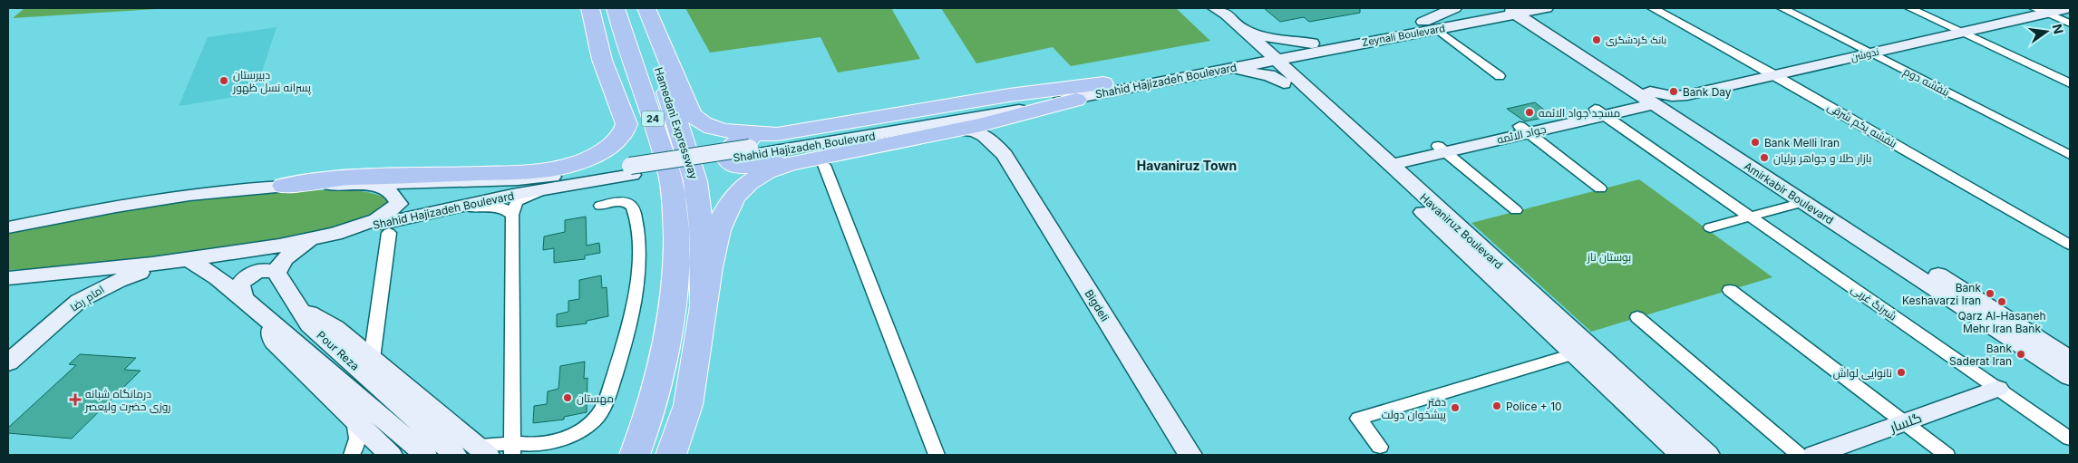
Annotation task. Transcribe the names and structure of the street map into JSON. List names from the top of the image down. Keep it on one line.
{"streets":{"highway":["24","Hamedani Expressway"],"main road":["Zeynali Boulevard","ندوشن","Shahid Hajizadeh Boulevard","جواد الائمه","Amirkabir Boulevard","Havaniruz Boulevard","امام رضا","Bigdeli","Pour Reza","گلسار"],"street":["بنفشه دوم","بنفشه یکم شرقی","شبرنگ غربی"]},"crossings":[["Zeynali Boulevard","Shahid Hajizadeh Boulevard"],["Zeynali Boulevard","Amirkabir Boulevard"],["Zeynali Boulevard","Havaniruz Boulevard"],["ندوشن","بنفشه دوم"],["ندوشن","بنفشه یکم شرقی"],["ندوشن","جواد الائمه"],["ندوشن","Amirkabir Boulevard"],["Shahid Hajizadeh Boulevard","Havaniruz Boulevard"],["جواد الائمه","Amirkabir Boulevard"],["جواد الائمه","Havaniruz Boulevard"],["جواد الائمه","شبرنگ غربی"],["امام رضا","Pour Reza"],["شبرنگ غربی","گلسار"]],"districts":["Havaniruz Town"],"parks":["بوستان ناز"],"places":{"other":["بانک گردشگری","دبیرستان پسرانه نسل ظهور","Bank Day","مسجد جواد الائمه","Bank Melli Iran","بازار طلا و جواهر برلیان","Bank Keshavarzi Iran","Qarz Al-Hasaneh Mehr Iran Bank","Bank Saderat Iran","نانوایی لواش","مهستان","Police + 10","دفتر پیشخوان دولت"],"health":["درمانگاه شبانه روزی حضرت ولیعصر"]},"north":"right"}
